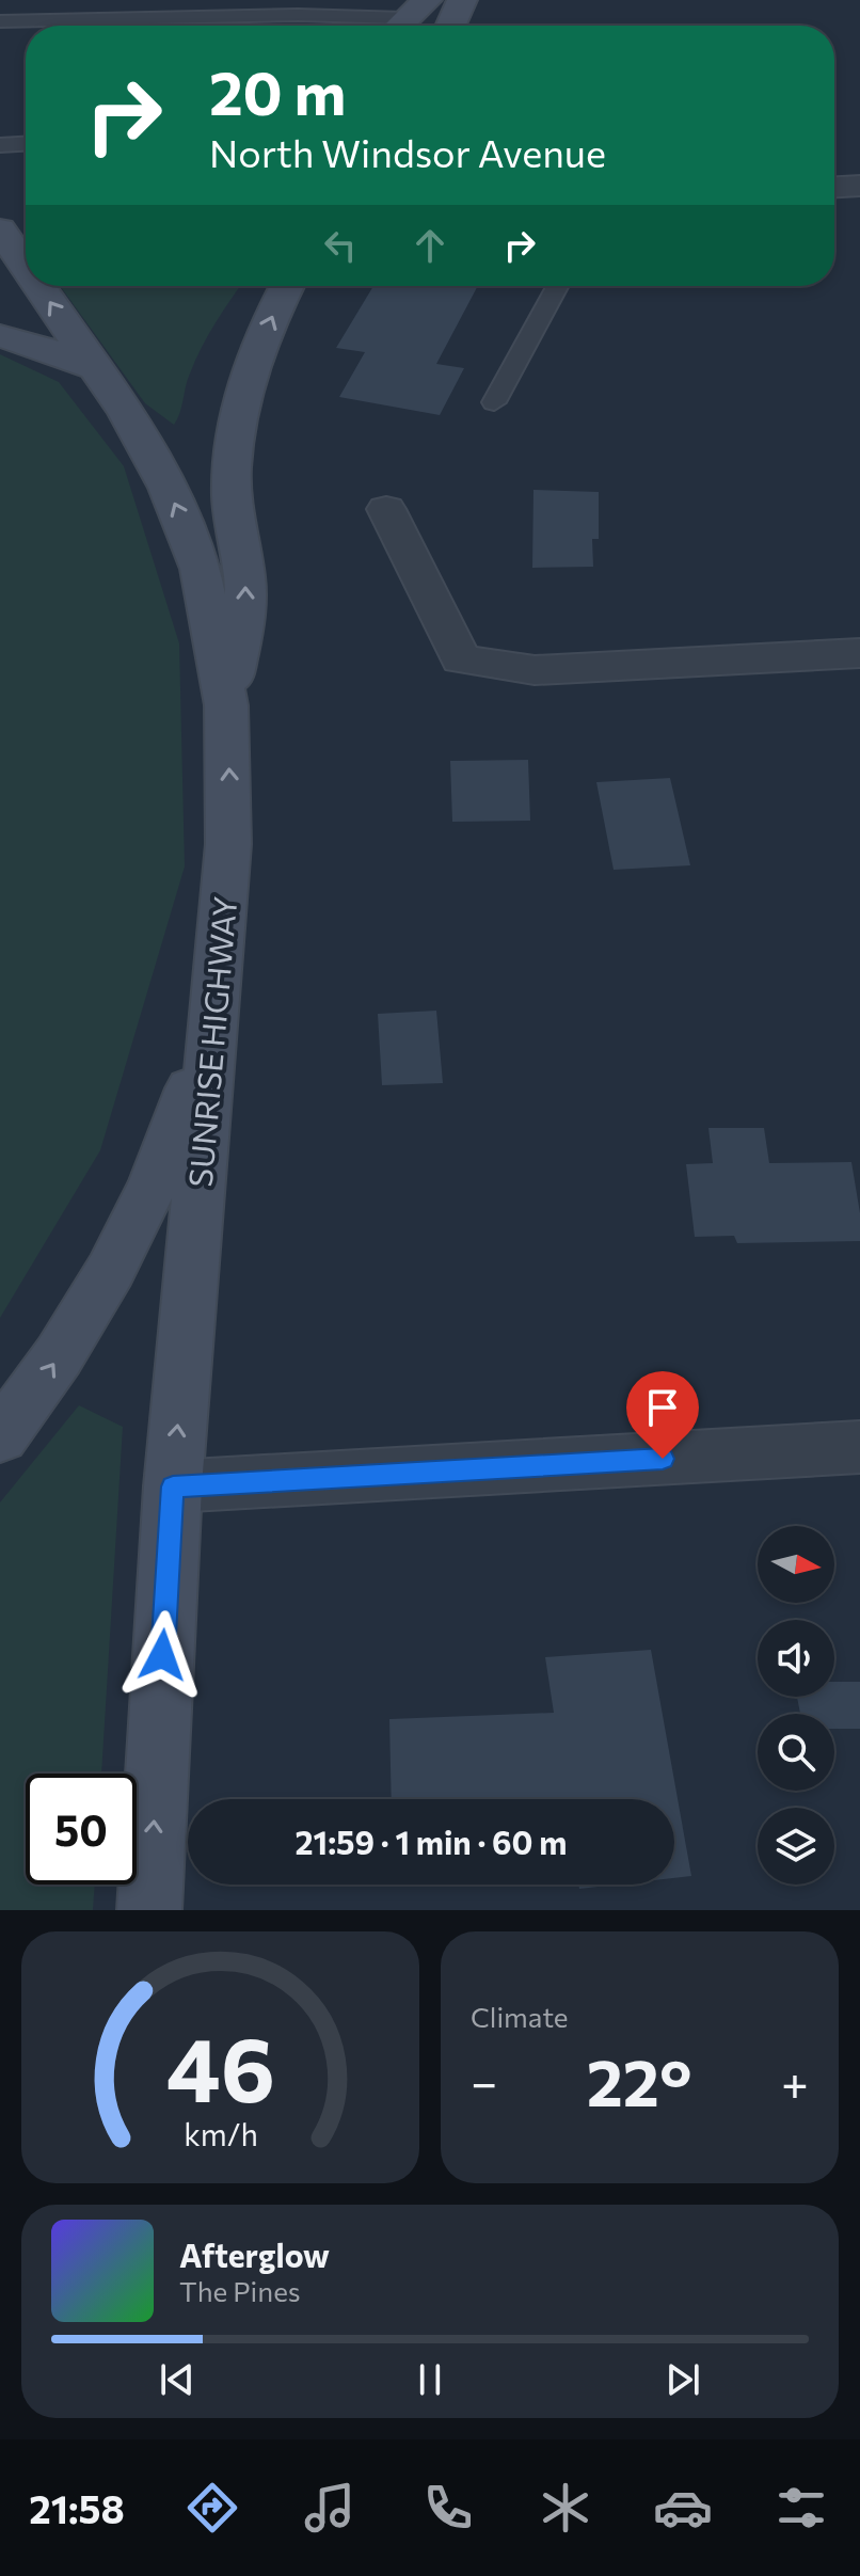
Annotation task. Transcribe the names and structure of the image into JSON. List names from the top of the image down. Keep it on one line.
{"streets":{"main road":["SUNRISE HIGHWAY"]},"one_way":["SUNRISE HIGHWAY"],"north":"right","page":{"turn":["20 m","North Windsor Avenue"],"limit":"50","trip":"21:59 · 1 min · 60 m","tile":"Climate","heat":["−","22°","+"],"song":["Afterglow","The Pines"],"tabs":"21:58","gauge":["46","km/h"]}}
